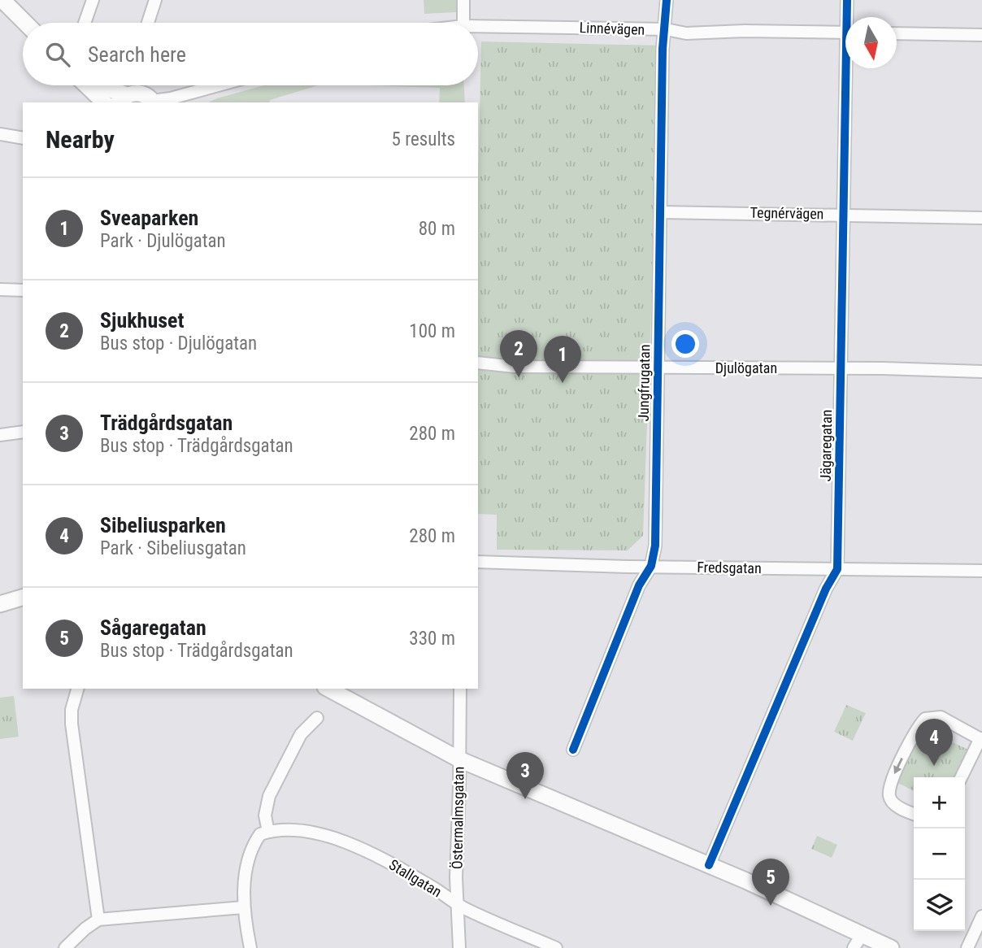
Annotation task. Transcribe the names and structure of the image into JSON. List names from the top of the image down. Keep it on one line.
{"streets":{"street":["Linnévägen","Tegnérvägen","Djulögatan","Jungfrugatan","Jägaregatan","Fredsgatan","Östermalmsgatan","Stallgatan"]},"crossings":[["Linnévägen","Jungfrugatan"],["Tegnérvägen","Jungfrugatan"],["Tegnérvägen","Jägaregatan"],["Djulögatan","Jungfrugatan"],["Djulögatan","Jägaregatan"],["Jungfrugatan","Fredsgatan"],["Jägaregatan","Fredsgatan"],["Östermalmsgatan","Stallgatan"]],"north":"bottom","page":{"search":"Search here","heading":["Nearby","5 results"],"list":[{"mark":"1","name":"Sveaparken","note":"Park · Djulögatan","value":"80 m"},{"mark":"2","name":"Sjukhuset","note":"Bus stop · Djulögatan","value":"100 m"},{"mark":"3","name":"Trädgårdsgatan","note":"Bus stop · Trädgårdsgatan","value":"280 m"},{"mark":"4","name":"Sibeliusparken","note":"Park · Sibeliusgatan","value":"280 m"},{"mark":"5","name":"Sågaregatan","note":"Bus stop · Trädgårdsgatan","value":"330 m"}],"pins":["2","1","4","3","5"],"map_buttons":["+","−"]}}
